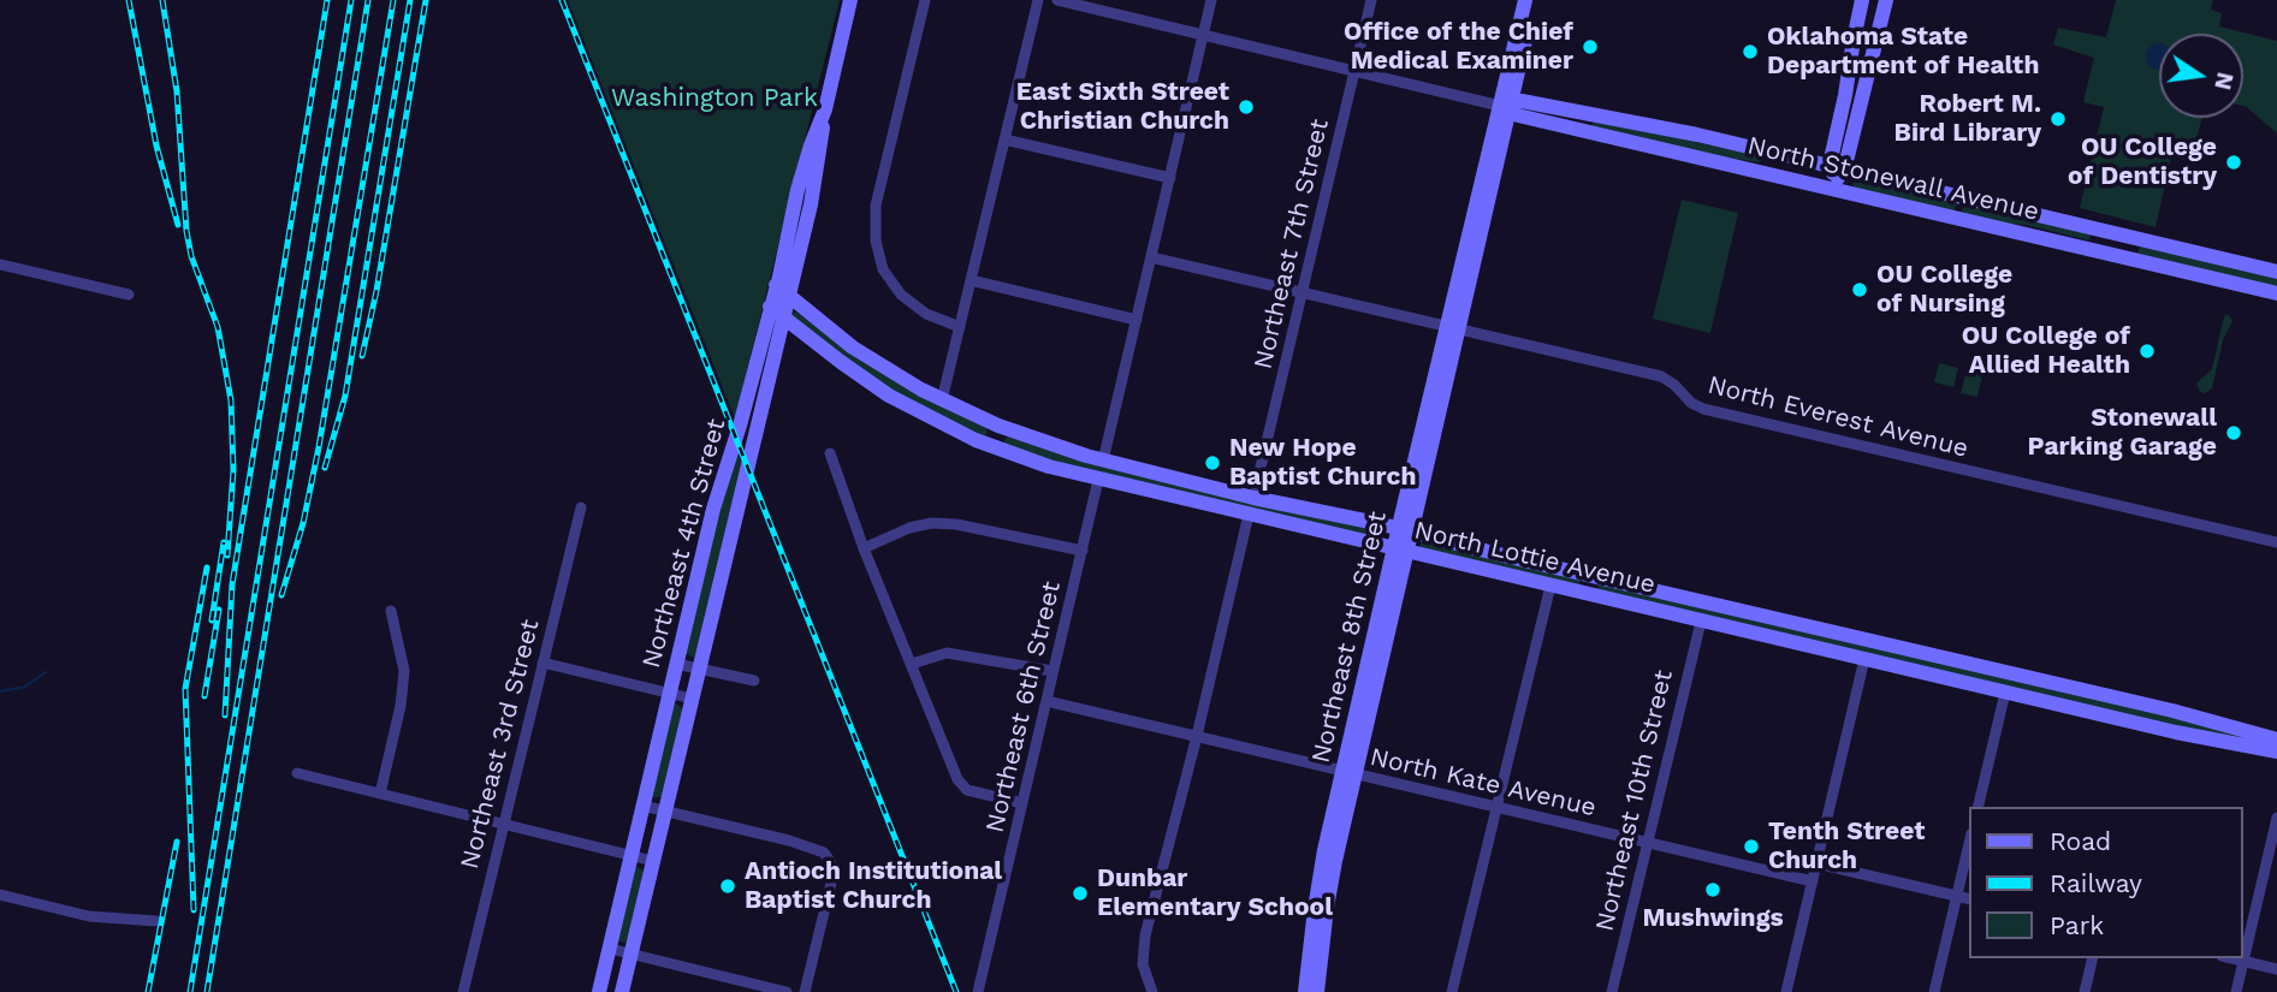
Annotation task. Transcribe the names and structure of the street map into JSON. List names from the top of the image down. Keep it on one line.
{"streets":{"main road":["North Stonewall Avenue","Northeast 4th Street","North Lottie Avenue","Northeast 8th Street"],"street":["Northeast 7th Street","North Everest Avenue","Northeast 6th Street","Northeast 3rd Street","North Kate Avenue","Northeast 10th Street"]},"crossings":[["North Stonewall Avenue","Northeast 7th Street"],["North Stonewall Avenue","Northeast 8th Street"],["Northeast 7th Street","North Everest Avenue"],["Northeast 7th Street","North Lottie Avenue"],["North Everest Avenue","Northeast 8th Street"],["Northeast 4th Street","North Lottie Avenue"],["North Lottie Avenue","Northeast 8th Street"],["North Lottie Avenue","Northeast 6th Street"],["North Lottie Avenue","Northeast 10th Street"],["Northeast 8th Street","North Kate Avenue"],["Northeast 6th Street","North Kate Avenue"],["North Kate Avenue","Northeast 10th Street"]],"parks":["Washington Park"],"places":["Office of the Chief Medical Examiner","Oklahoma State Department of Health","East Sixth Street Christian Church","Robert M. Bird Library","OU College of Dentistry","OU College of Nursing","OU College of Allied Health","Stonewall Parking Garage","New Hope Baptist Church","Tenth Street Church","Antioch Institutional Baptist Church","Mushwings","Dunbar Elementary School"],"legend":["Road","Railway","Park"],"north":"right"}
